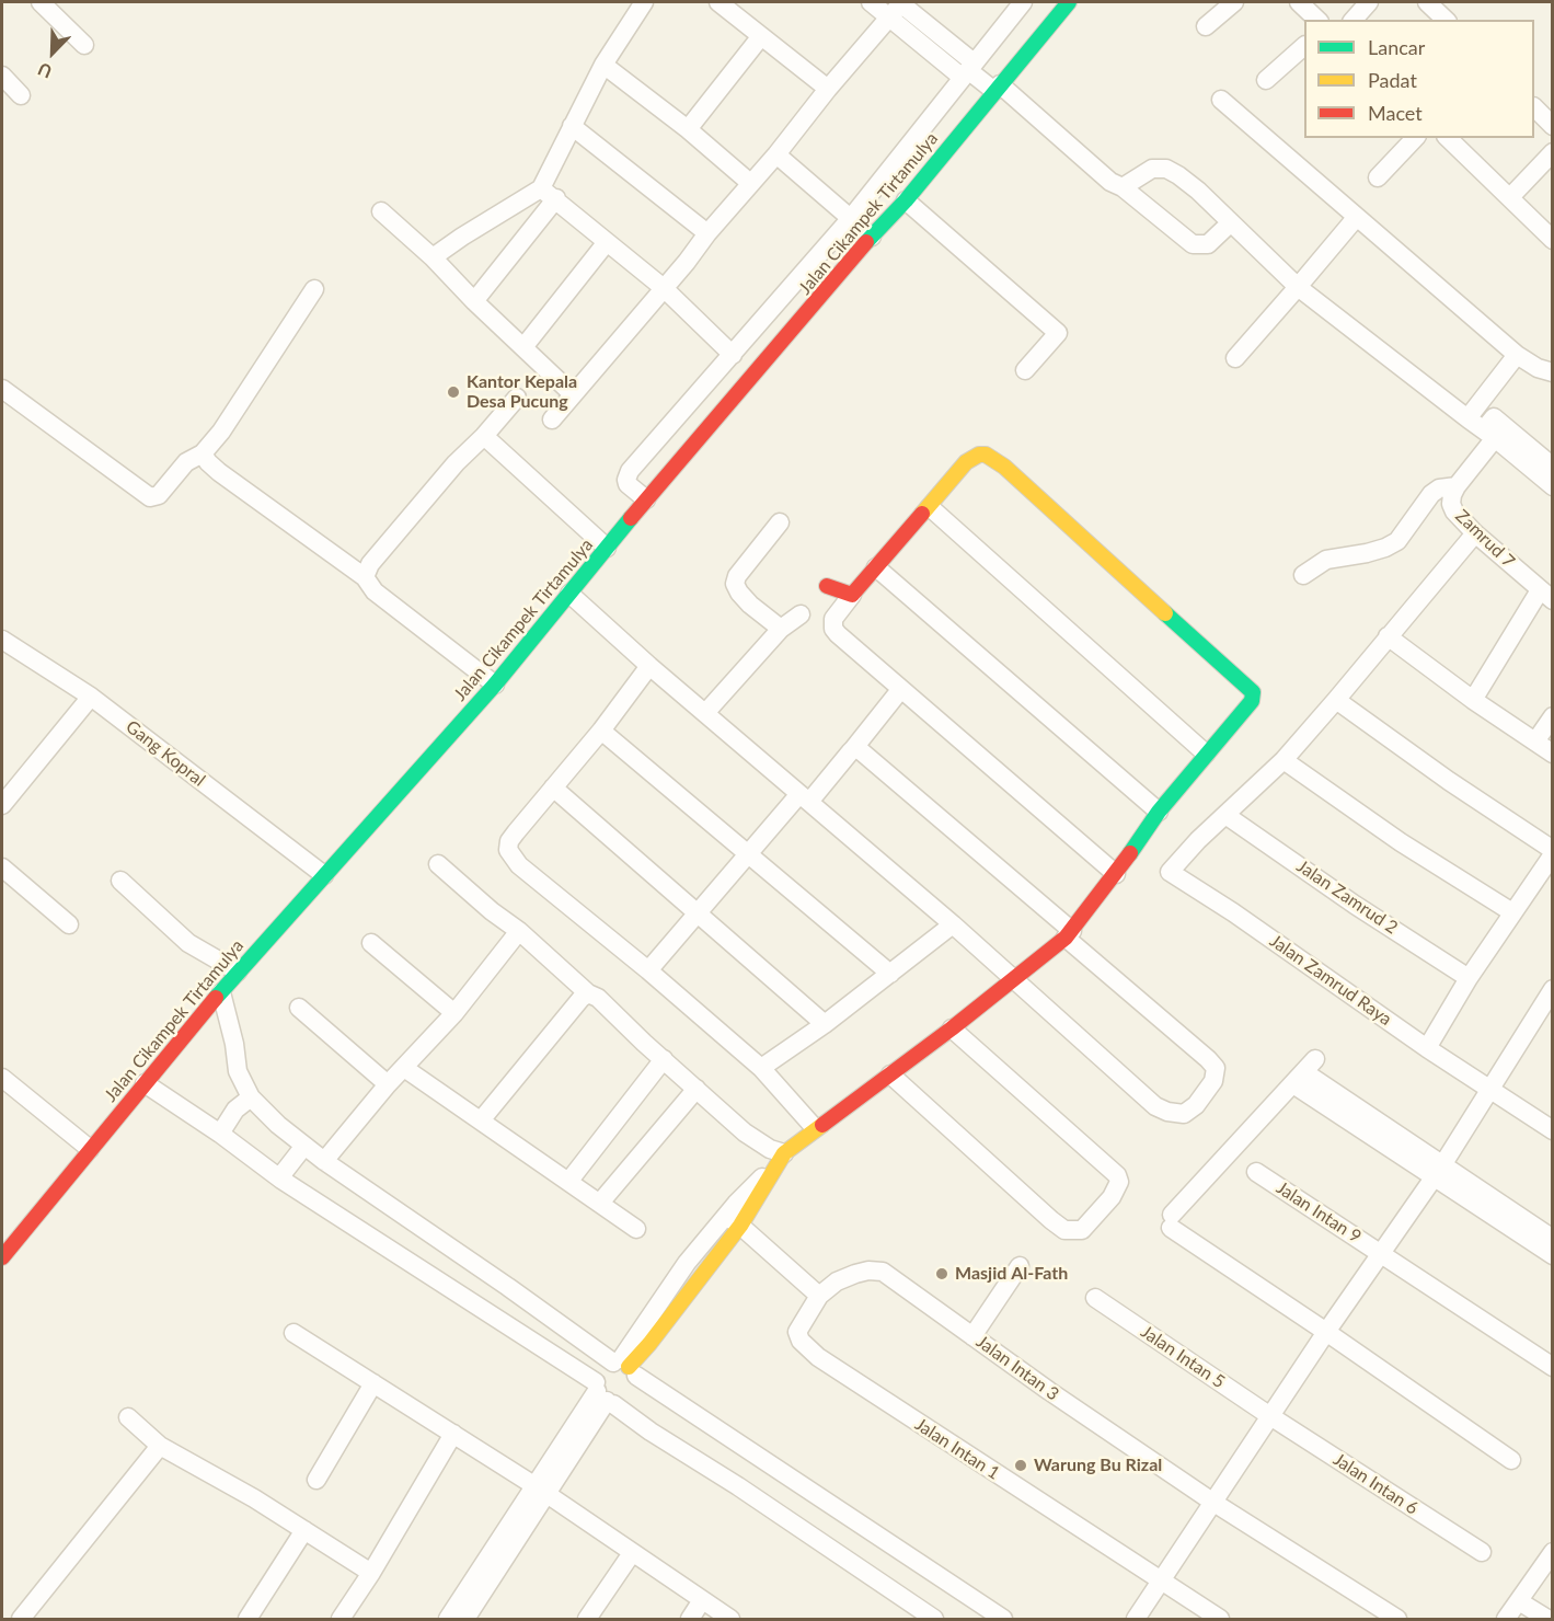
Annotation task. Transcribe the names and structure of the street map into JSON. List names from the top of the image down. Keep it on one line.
{"streets":{"street":["Jalan Cikampek Tirtamulya","Zamrud 7","Gang Kopral","Jalan Zamrud 2","Jalan Zamrud Raya","Jalan Intan 9","Jalan Intan 5","Jalan Intan 3","Jalan Intan 1","Jalan Intan 6"]},"crossings":[["Jalan Cikampek Tirtamulya","Gang Kopral"],["Jalan Zamrud 2","Jalan Zamrud Raya"],["Jalan Intan 5","Jalan Intan 6"],["Jalan Intan 3","Jalan Intan 1"]],"places":["Kantor Kepala Desa Pucung","Masjid Al-Fath","Warung Bu Rizal"],"legend":["Lancar","Padat","Macet"],"north":"bottom left"}
